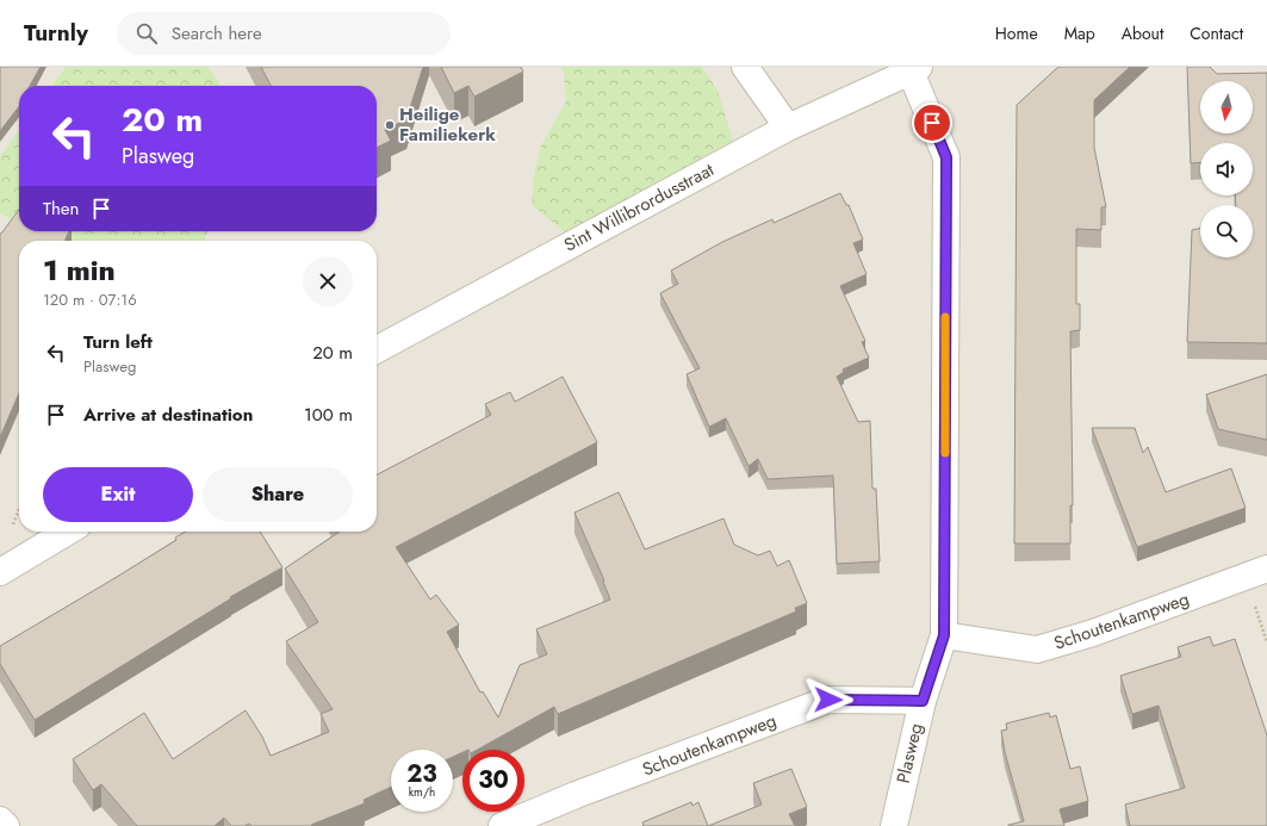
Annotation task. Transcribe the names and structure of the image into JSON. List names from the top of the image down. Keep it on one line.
{"streets":{"street":["Sint Willibrordusstraat","Schoutenkampweg","Plasweg"]},"crossings":[["Sint Willibrordusstraat","Plasweg"],["Schoutenkampweg","Plasweg"]],"places":["Heilige Familiekerk"],"north":"bottom","page":{"header":"Turnly","search":"Search here","nav":["Home","Map","About","Contact"],"turn":["20 m","Plasweg"],"then":"Then","heading":["1 min","120 m · 07:16"],"list":[{"name":"Turn left","note":"Plasweg","value":"20 m"},{"name":"Arrive at destination","value":"100 m"}],"buttons":["Exit","Share"],"speed":"23 km/h","limit":"30"}}
